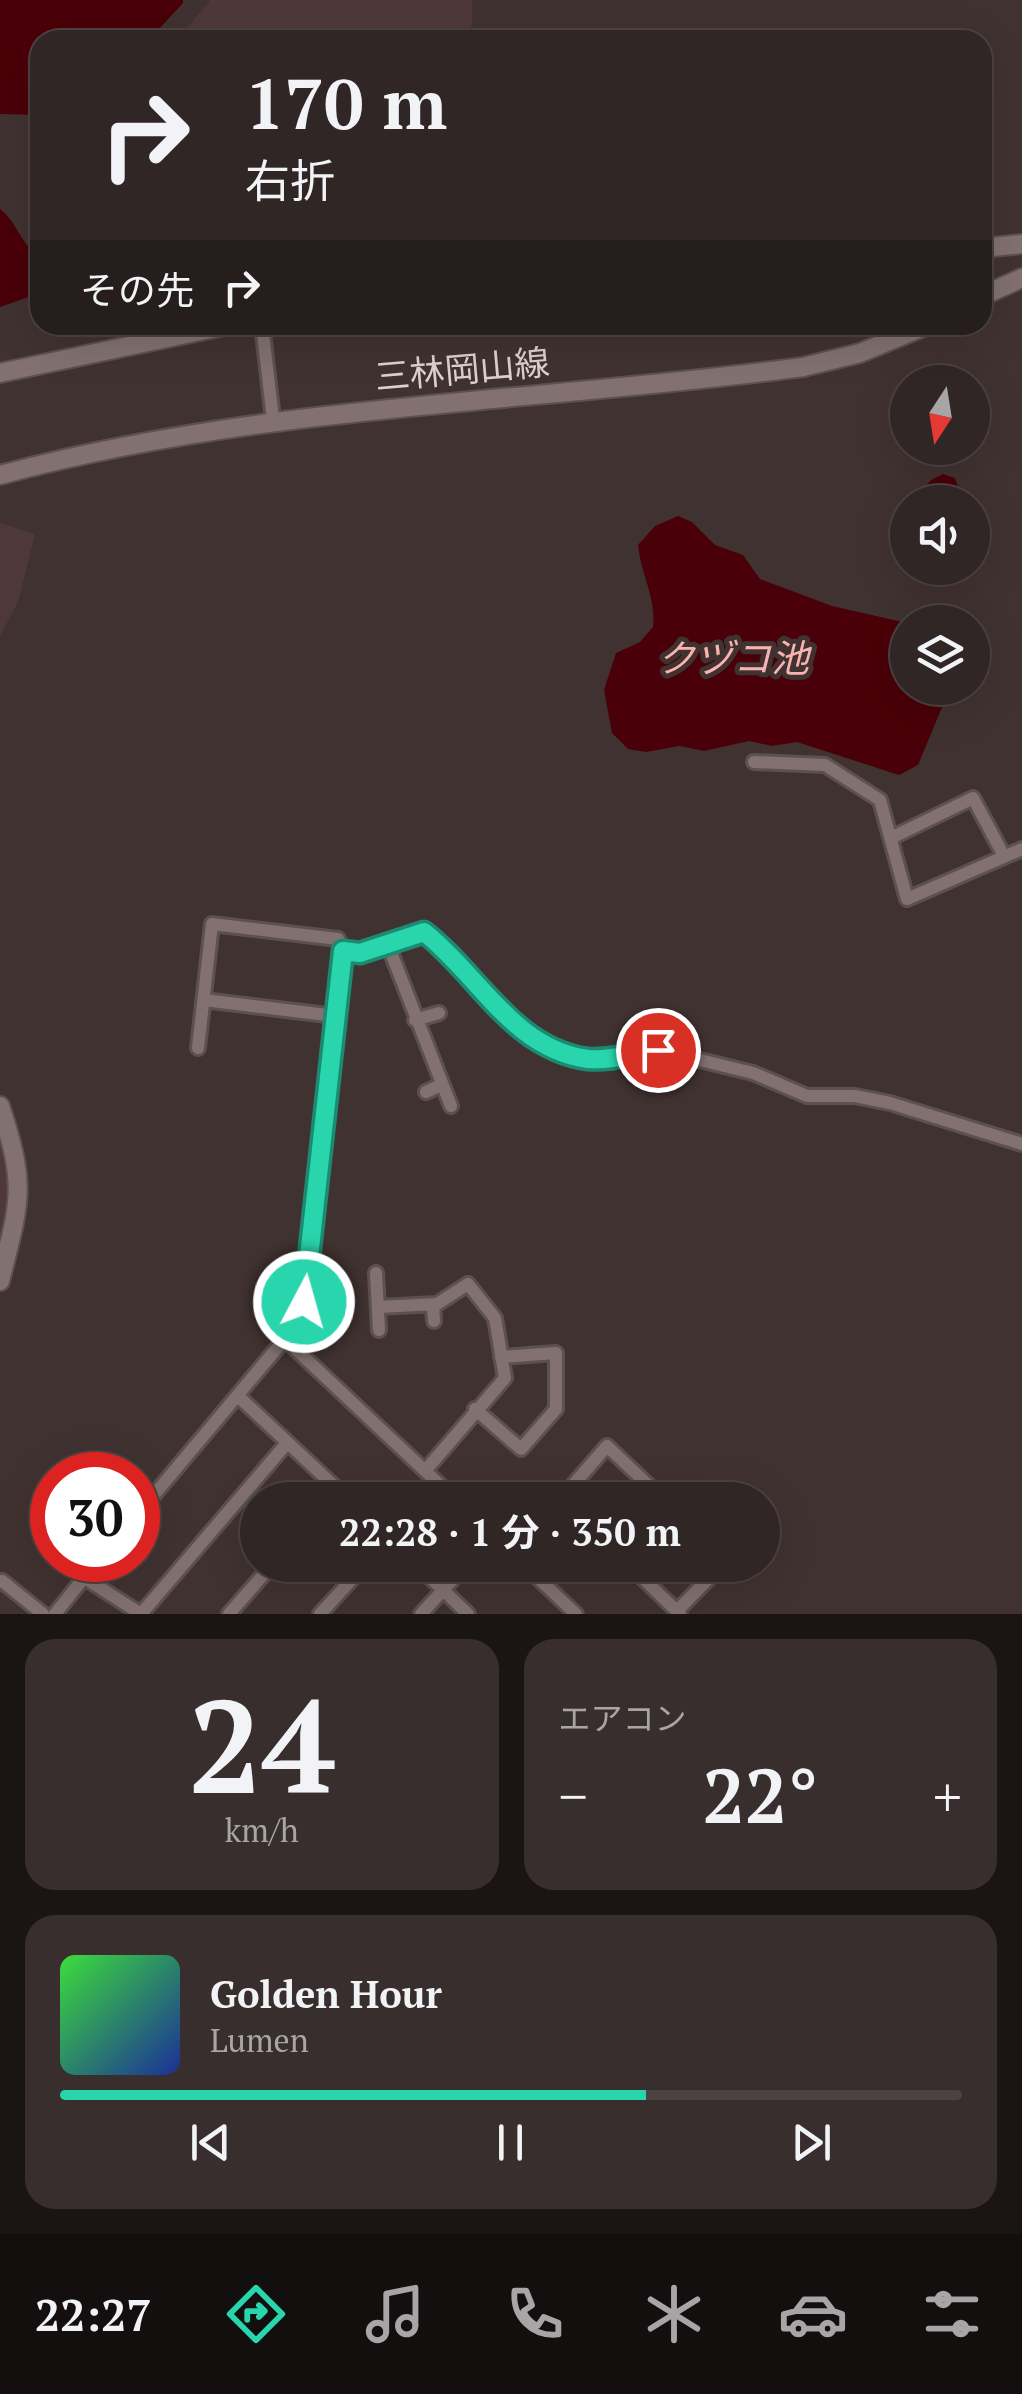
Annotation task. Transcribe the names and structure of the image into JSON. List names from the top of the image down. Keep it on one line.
{"streets":{"main road":["三林岡山線"]},"water":["クヅコ池"],"north":"bottom","page":{"turn":["170 m","右折"],"then":"その先","limit":"30","trip":"22:28 · 1 分 · 350 m","tile":[["24","km/h"],"エアコン"],"heat":["−","22°","+"],"song":["Golden Hour","Lumen"],"tabs":"22:27"}}
